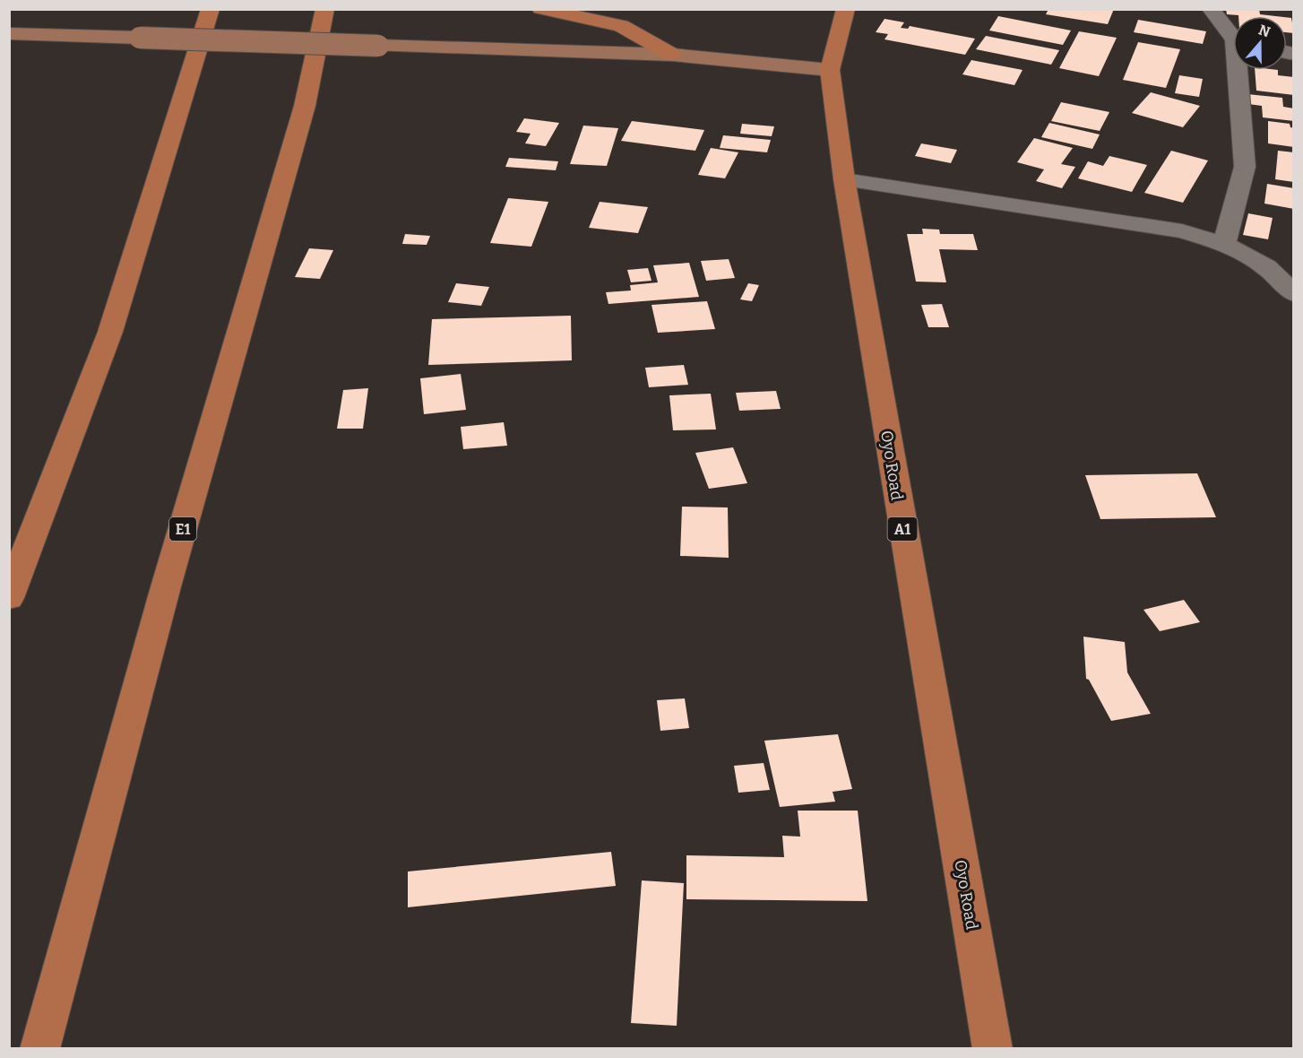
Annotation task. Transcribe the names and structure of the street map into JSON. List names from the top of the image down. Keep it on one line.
{"streets":{"highway":["Oyo Road","E1","A1"]},"north":"top"}
